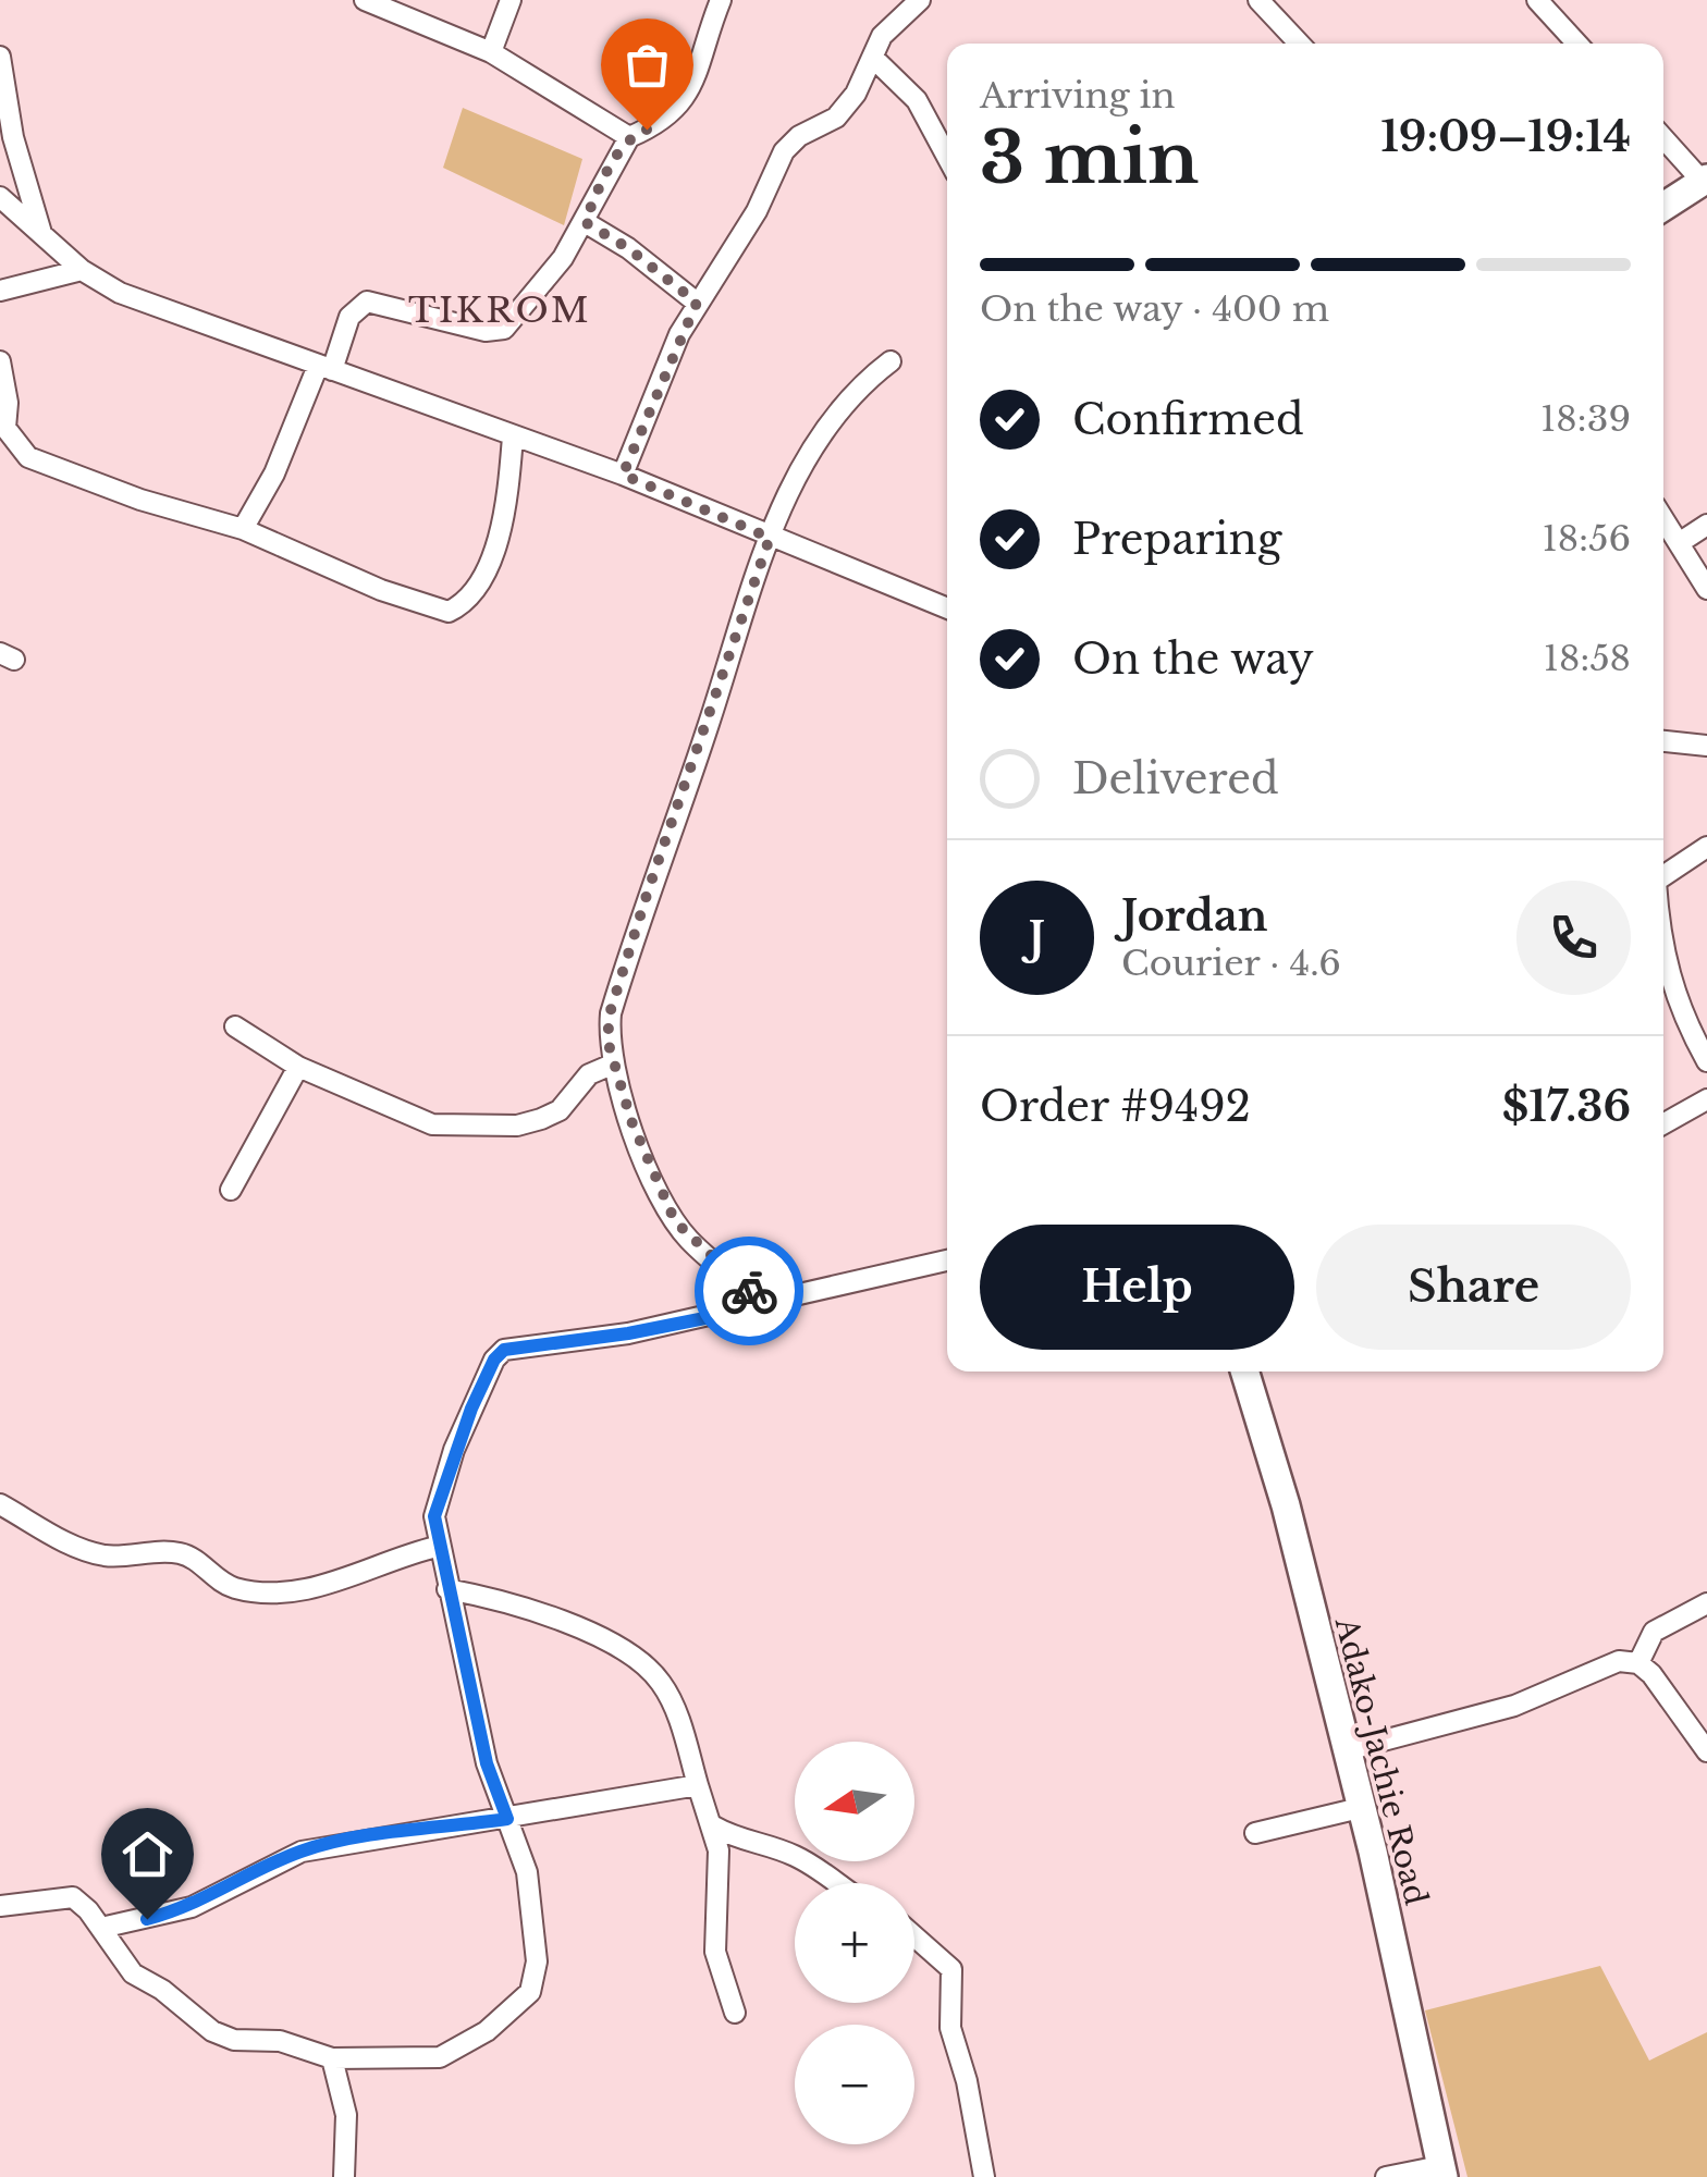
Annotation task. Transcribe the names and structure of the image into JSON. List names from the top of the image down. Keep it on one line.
{"streets":{"street":["Adako-Jachie Road"]},"districts":["TIKROM"],"north":"left","page":{"heading":["3 min","Arriving in","19:09–19:14"],"panel":["Jordan","Courier · 4.6","Order #9492","$17.36"],"bar":"On the way · 400 m","list":[["Confirmed","18:39"],["Preparing","18:56"],["On the way","18:58"],"Delivered"],"round":"J","buttons":["Help","Share"],"map_buttons":["+","−"]}}
